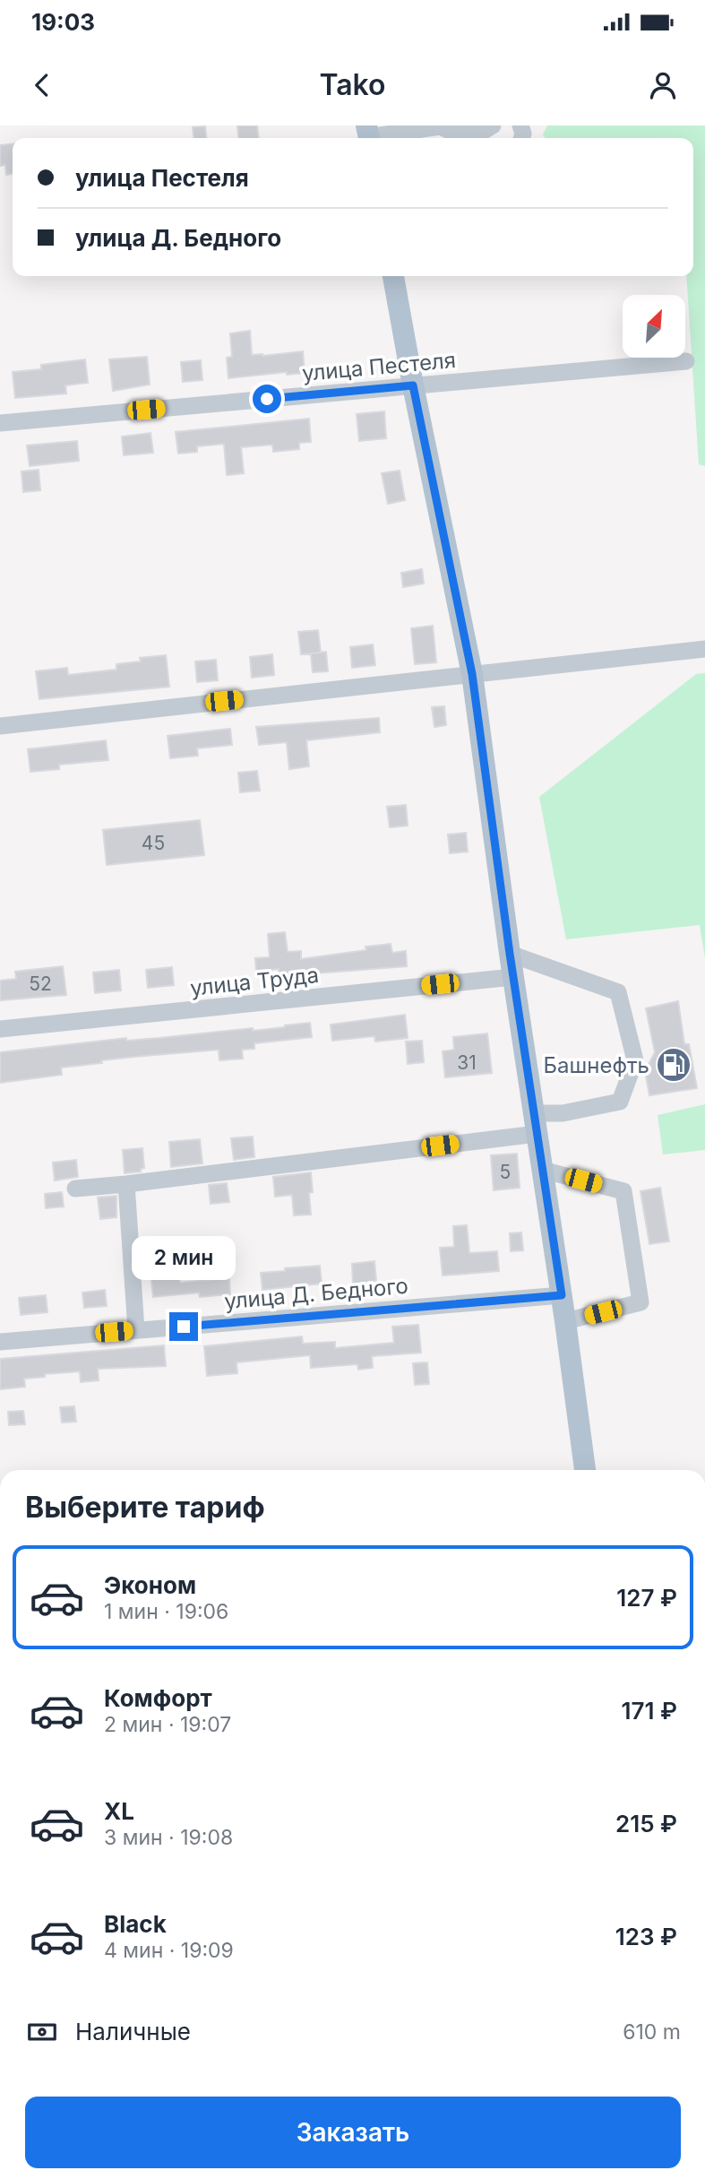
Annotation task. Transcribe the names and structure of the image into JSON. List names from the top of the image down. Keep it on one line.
{"streets":{"street":["улица Пестеля","улица Труда","улица Д. Бедного"]},"places":{"fuel station":["Башнефть"]},"house_numbers":["45","52","31","5"],"north":"top right","page":{"status":"19:03","header":"Tako","banner":["улица Пестеля","улица Д. Бедного"],"bubble":"2 мин","heading":"Выберите тариф","list":[{"name":"Эконом","note":"1 мин · 19:06","value":"127 ₽"},{"name":"Комфорт","note":"2 мин · 19:07","value":"171 ₽"},{"name":"XL","note":"3 мин · 19:08","value":"215 ₽"},{"name":"Black","note":"4 мин · 19:09","value":"123 ₽"}],"pay":["Наличные","610 m"],"buttons":"Заказать"}}
